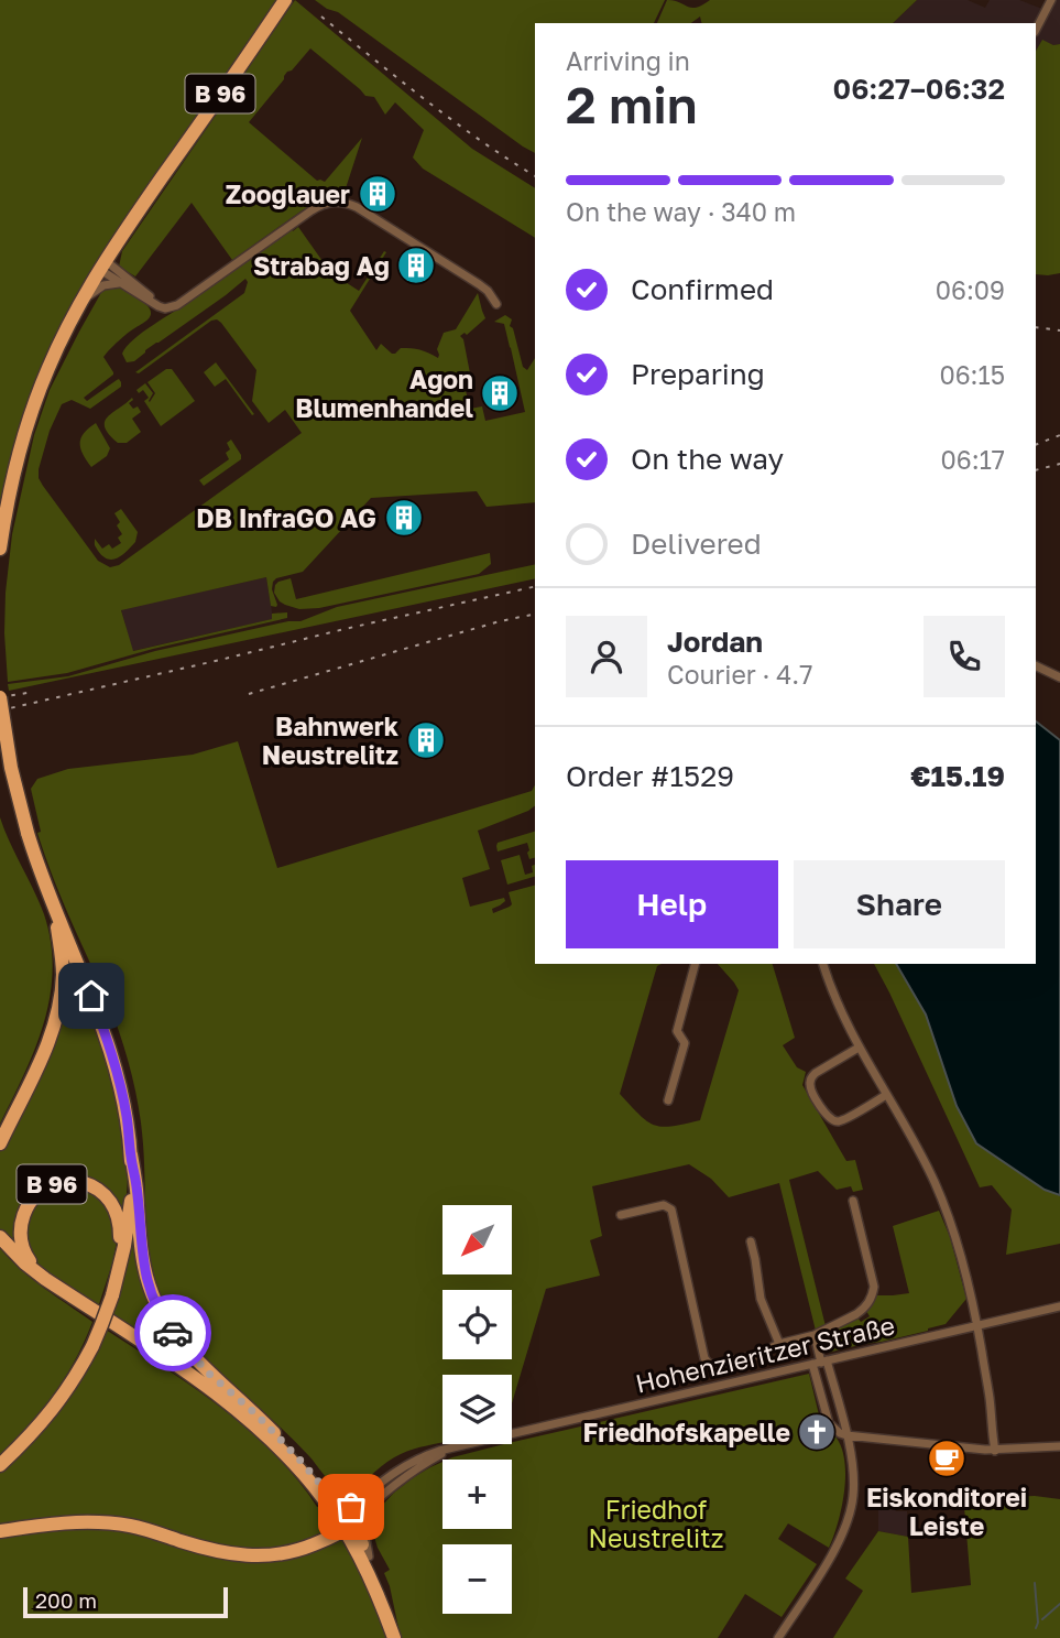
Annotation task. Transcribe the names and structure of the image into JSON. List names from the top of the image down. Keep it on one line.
{"streets":{"main road":["B 96"],"street":["Hohenzieritzer Straße"]},"crossings":[["B 96","Hohenzieritzer Straße"]],"parks":["Friedhof Neustrelitz"],"places":{"building":["Zooglauer","Strabag Ag","Agon Blumenhandel","DB InfraGO AG","Bahnwerk Neustrelitz"],"church":["Friedhofskapelle"],"cafe":["Eiskonditorei Leiste"]},"scale_bar":"200 m","north":"bottom left","page":{"heading":["2 min","Arriving in","06:27–06:32"],"panel":["Jordan","Courier · 4.7","Order #1529","€15.19"],"bar":"On the way · 340 m","list":[["Confirmed","06:09"],["Preparing","06:15"],["On the way","06:17"],"Delivered"],"buttons":["Help","Share"],"map_buttons":["+","−"],"scale":"200 m"}}
